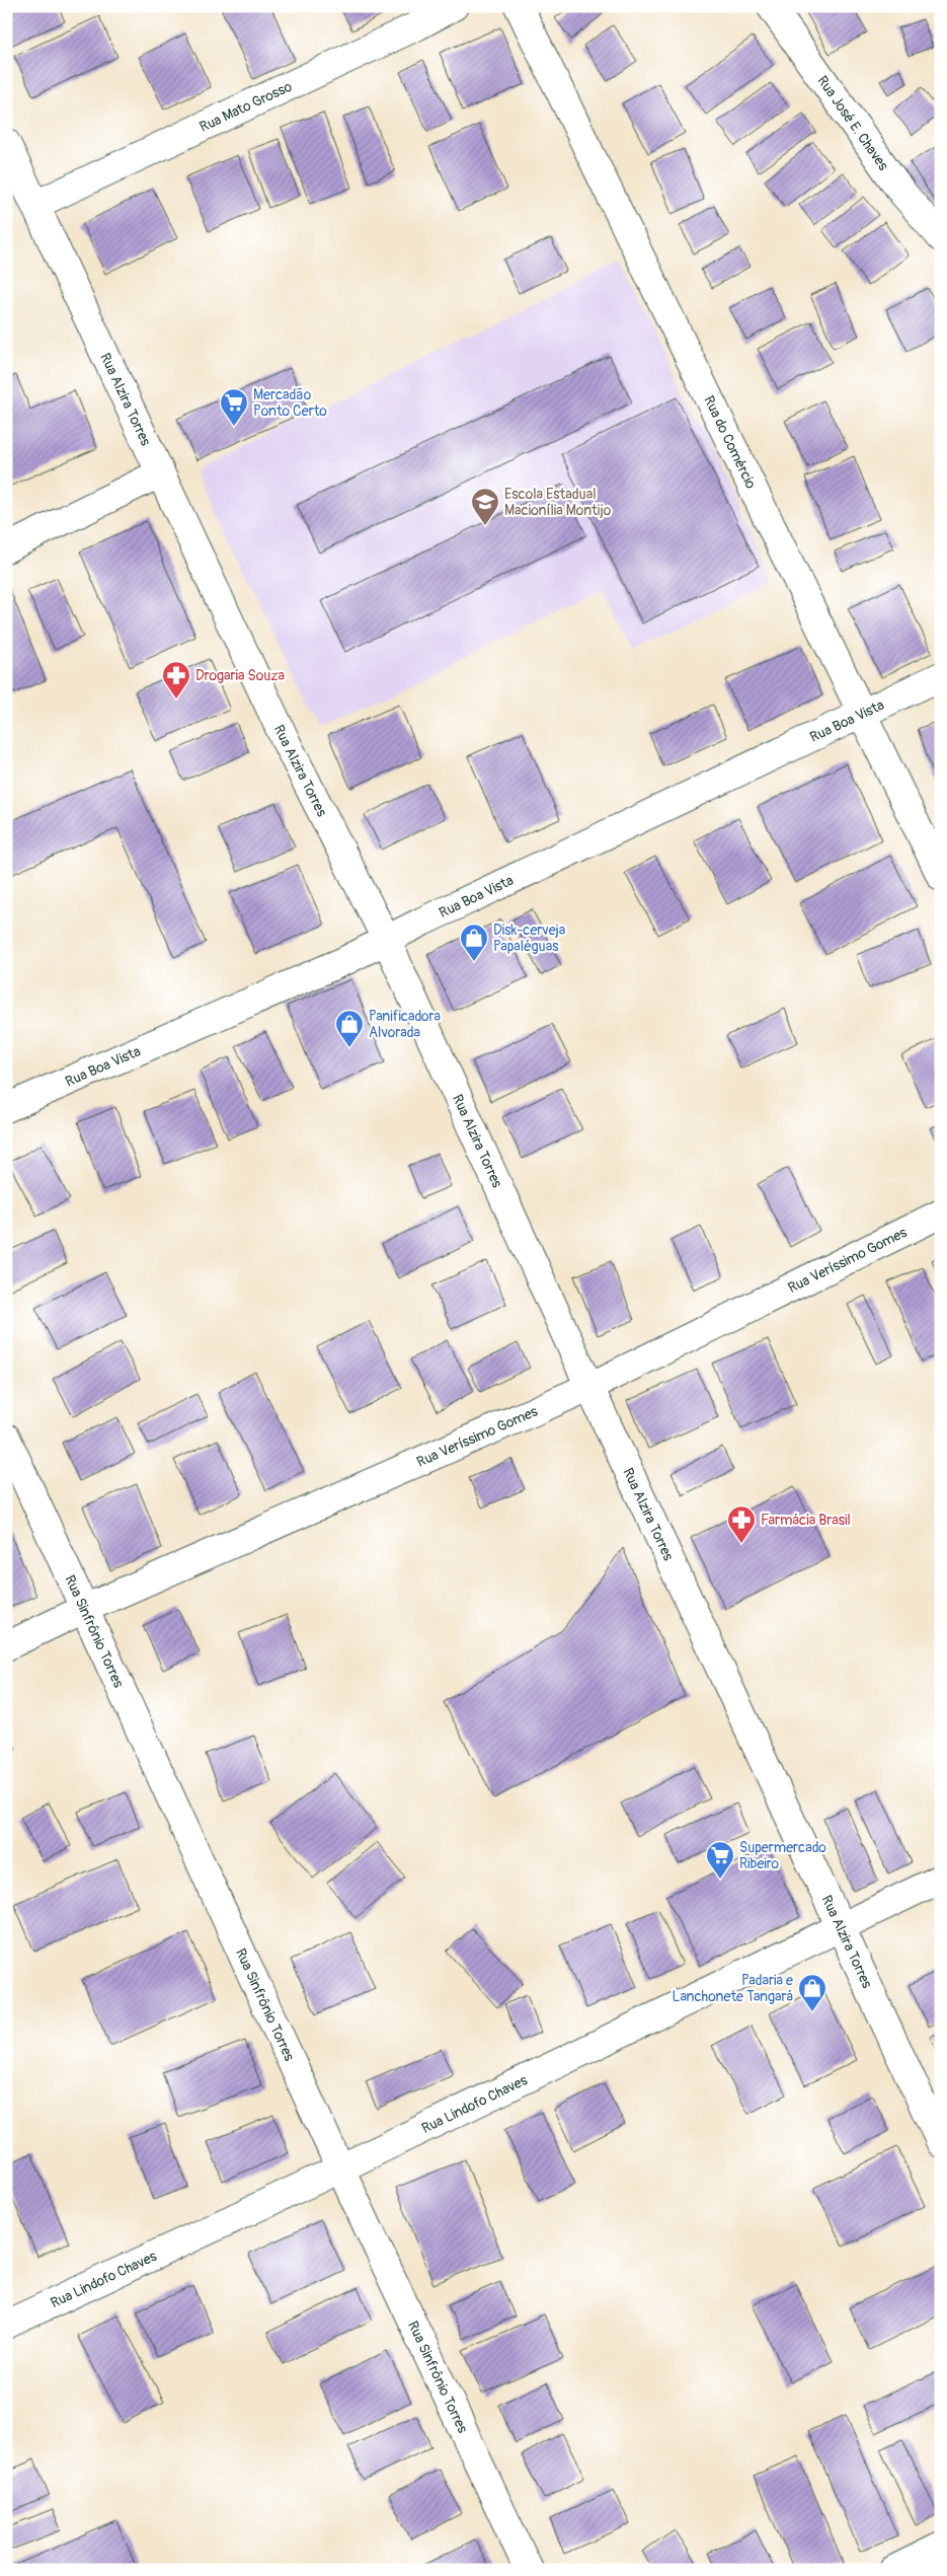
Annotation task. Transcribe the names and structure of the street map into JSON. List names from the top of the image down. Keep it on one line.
{"streets":{"street":["Rua Mato Grosso","Rua José E. Chaves","Rua Alzira Torres","Rua do Comércio","Rua Boa Vista","Rua Veríssimo Gomes","Rua Sinfrônio Torres","Rua Lindofo Chaves"]},"crossings":[["Rua Mato Grosso","Rua Alzira Torres"],["Rua Alzira Torres","Rua Boa Vista"],["Rua Alzira Torres","Rua Veríssimo Gomes"],["Rua Alzira Torres","Rua Lindofo Chaves"],["Rua do Comércio","Rua Boa Vista"],["Rua Veríssimo Gomes","Rua Sinfrônio Torres"],["Rua Sinfrônio Torres","Rua Lindofo Chaves"]],"places":{"supermarket":["Mercadão Ponto Certo","Supermercado Ribeiro"],"school or university":["Escola Estadual Macionília Montijo"],"pharmacy":["Drogaria Souza","Farmácia Brasil"],"shop":["Disk-cerveja Papaléguas","Panificadora Alvorada","Padaria e Lanchonete Tangará"]}}
